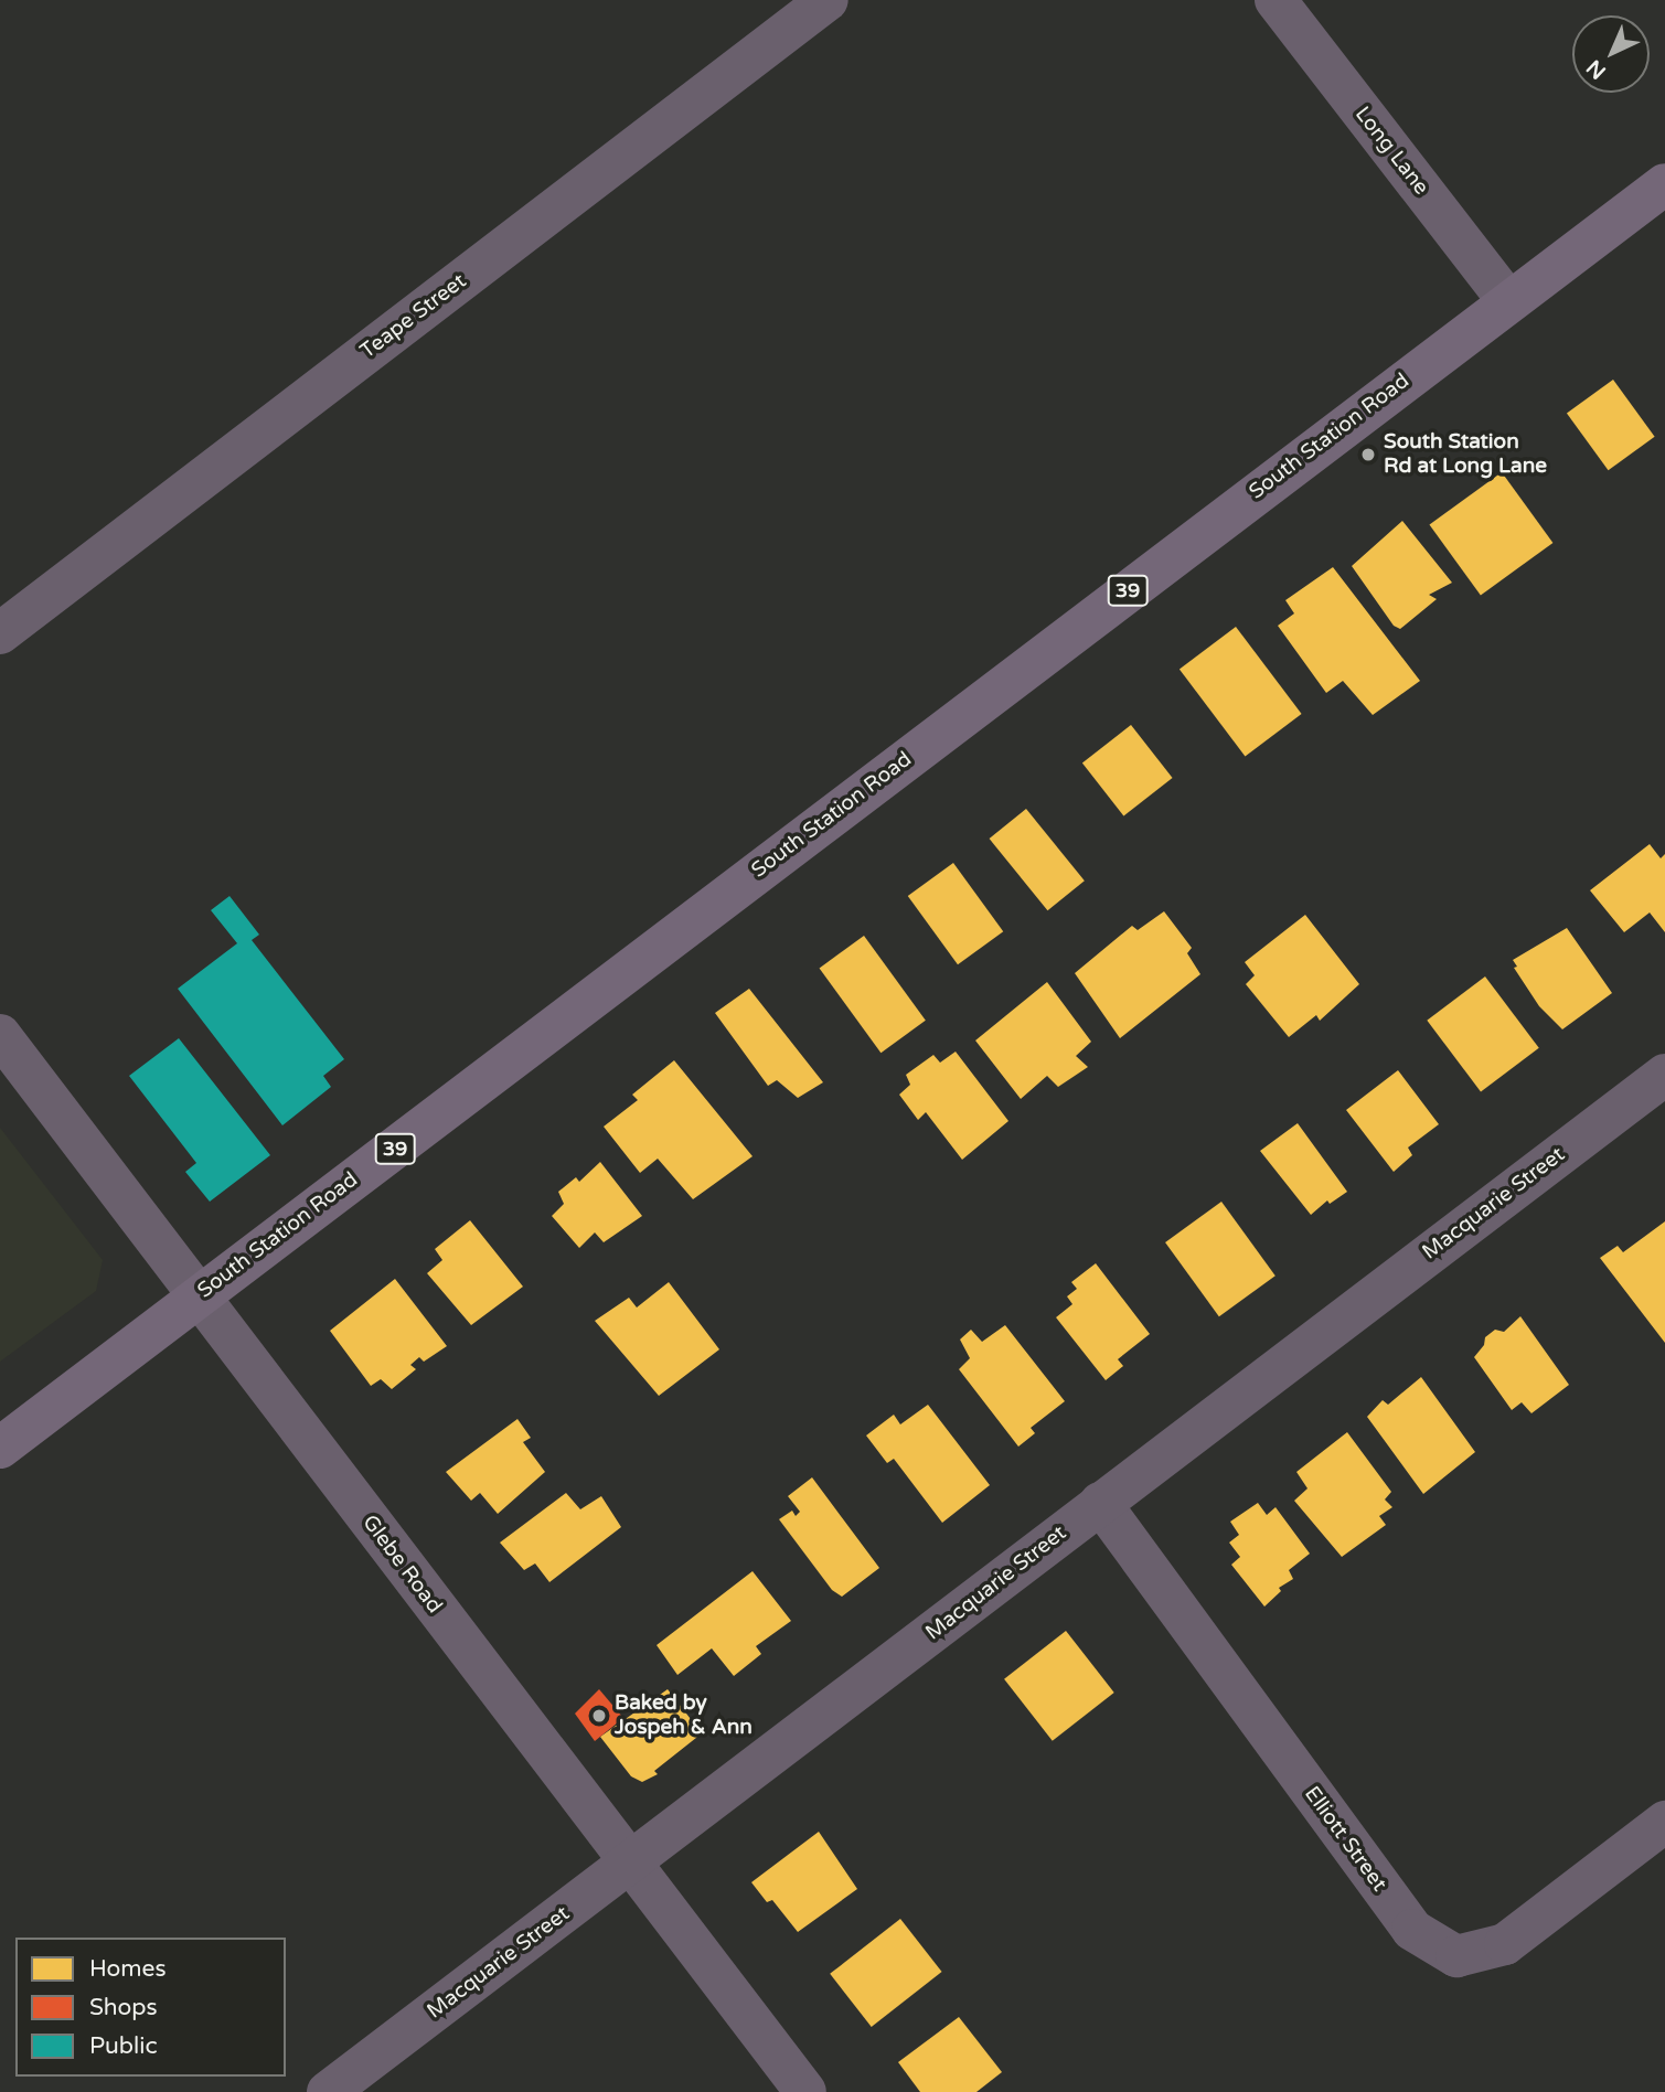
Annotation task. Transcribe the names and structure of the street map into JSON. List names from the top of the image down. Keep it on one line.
{"streets":{"main road":["South Station Road","39"],"street":["Long Lane","Teape Street","Macquarie Street","Glebe Road","Elliott Street"]},"crossings":[["Long Lane","South Station Road"],["South Station Road","Glebe Road"],["Macquarie Street","Glebe Road"],["Macquarie Street","Elliott Street"]],"places":["South Station Rd at Long Lane","Baked by Jospeh & Ann"],"legend":["Homes","Shops","Public"],"north":"bottom left"}
